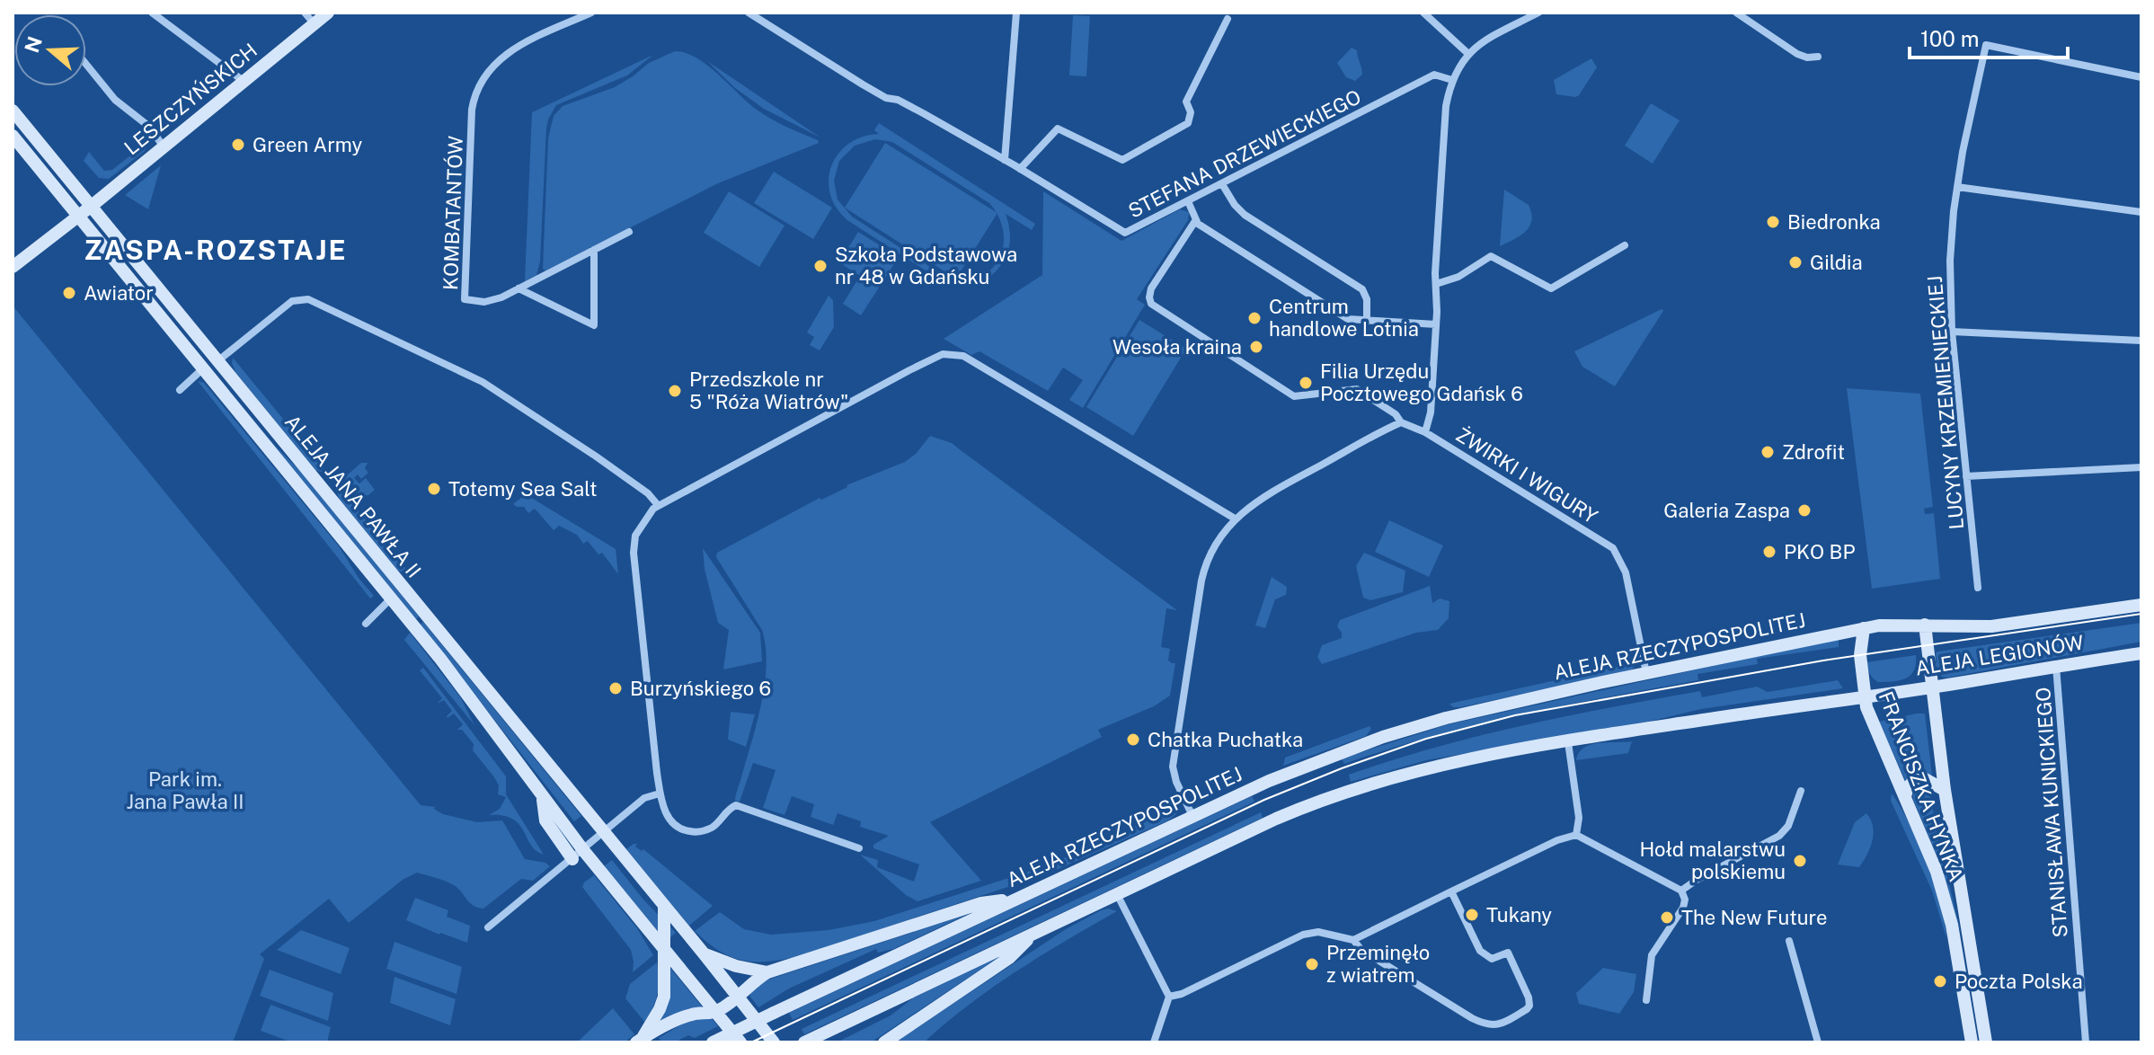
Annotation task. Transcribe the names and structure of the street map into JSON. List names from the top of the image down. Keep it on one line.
{"streets":{"main road":["LESZCZYŃSKICH","ALEJA JANA PAWŁA II","ALEJA RZECZYPOSPOLITEJ","ALEJA LEGIONÓW","FRANCISZKA HYNKA"],"street":["STEFANA DRZEWIECKIEGO","KOMBATANTÓW","LUCYNY KRZEMIENIECKIEJ","ŻWIRKI I WIGURY","STANISŁAWA KUNICKIEGO"]},"crossings":[["LESZCZYŃSKICH","ALEJA JANA PAWŁA II"],["ŻWIRKI I WIGURY","ALEJA RZECZYPOSPOLITEJ"],["ALEJA RZECZYPOSPOLITEJ","ALEJA LEGIONÓW"],["ALEJA RZECZYPOSPOLITEJ","FRANCISZKA HYNKA"],["ALEJA LEGIONÓW","FRANCISZKA HYNKA"],["ALEJA LEGIONÓW","STANISŁAWA KUNICKIEGO"]],"districts":["ZASPA-ROZSTAJE"],"parks":["Park im. Jana Pawła II"],"places":["Green Army","Biedronka","Gildia","Szkoła Podstawowa nr 48 w Gdańsku","Awiator","Centrum handlowe Lotnia","Wesoła kraina","Filia Urzędu Pocztowego Gdańsk 6","Przedszkole nr 5 \"Róża Wiatrów\"","Zdrofit","Totemy Sea Salt","Galeria Zaspa","PKO BP","Burzyńskiego 6","Chatka Puchatka","Hołd malarstwu polskiemu","Tukany","The New Future","Przeminęło z wiatrem","Poczta Polska"],"scale_bar":"100 m","north":"left"}
